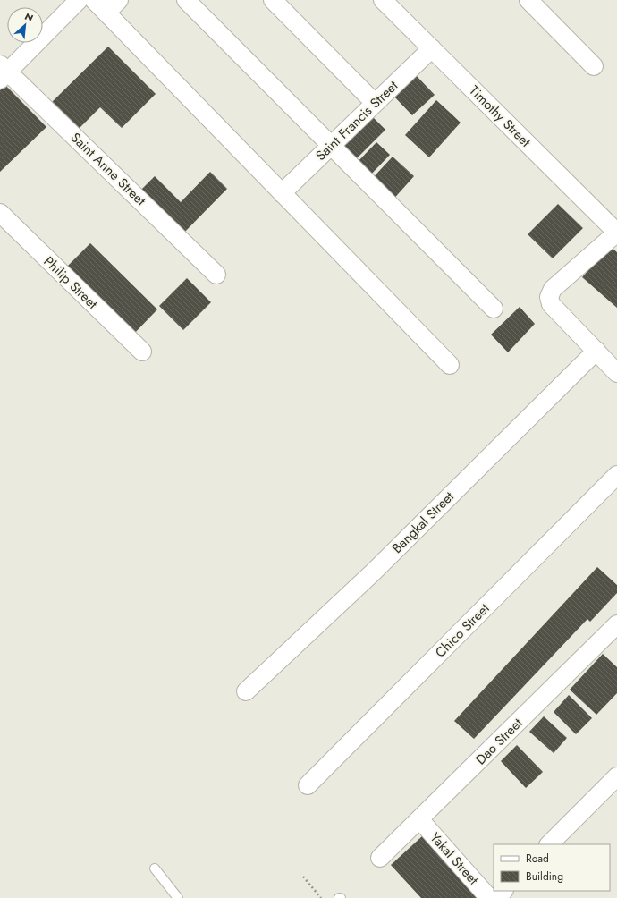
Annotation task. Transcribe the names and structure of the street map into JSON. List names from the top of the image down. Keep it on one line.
{"streets":{"street":["Timothy Street","Saint Francis Street","Saint Anne Street","Philip Street","Bangkal Street","Chico Street","Dao Street","Yakal Street"]},"crossings":[["Timothy Street","Saint Francis Street"],["Dao Street","Yakal Street"]],"legend":["Road","Building"],"north":"top right"}
